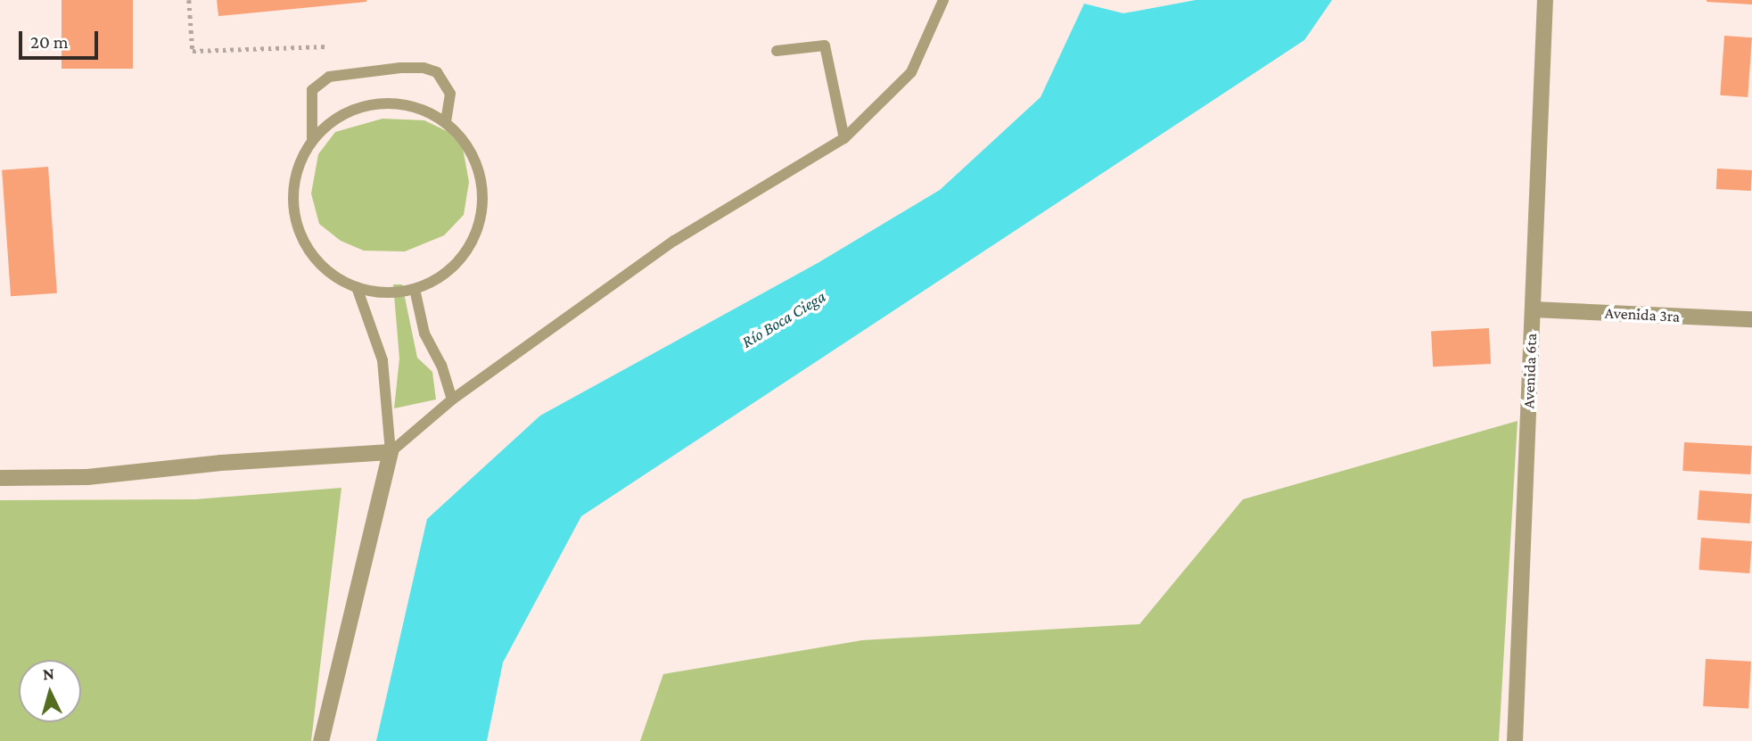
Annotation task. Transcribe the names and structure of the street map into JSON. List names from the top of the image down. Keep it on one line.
{"streets":{"street":["Avenida 3ra","Avenida 6ta"]},"crossings":[["Avenida 3ra","Avenida 6ta"]],"water":["Río Boca Ciega"],"scale_bar":"20 m","north":"top"}
